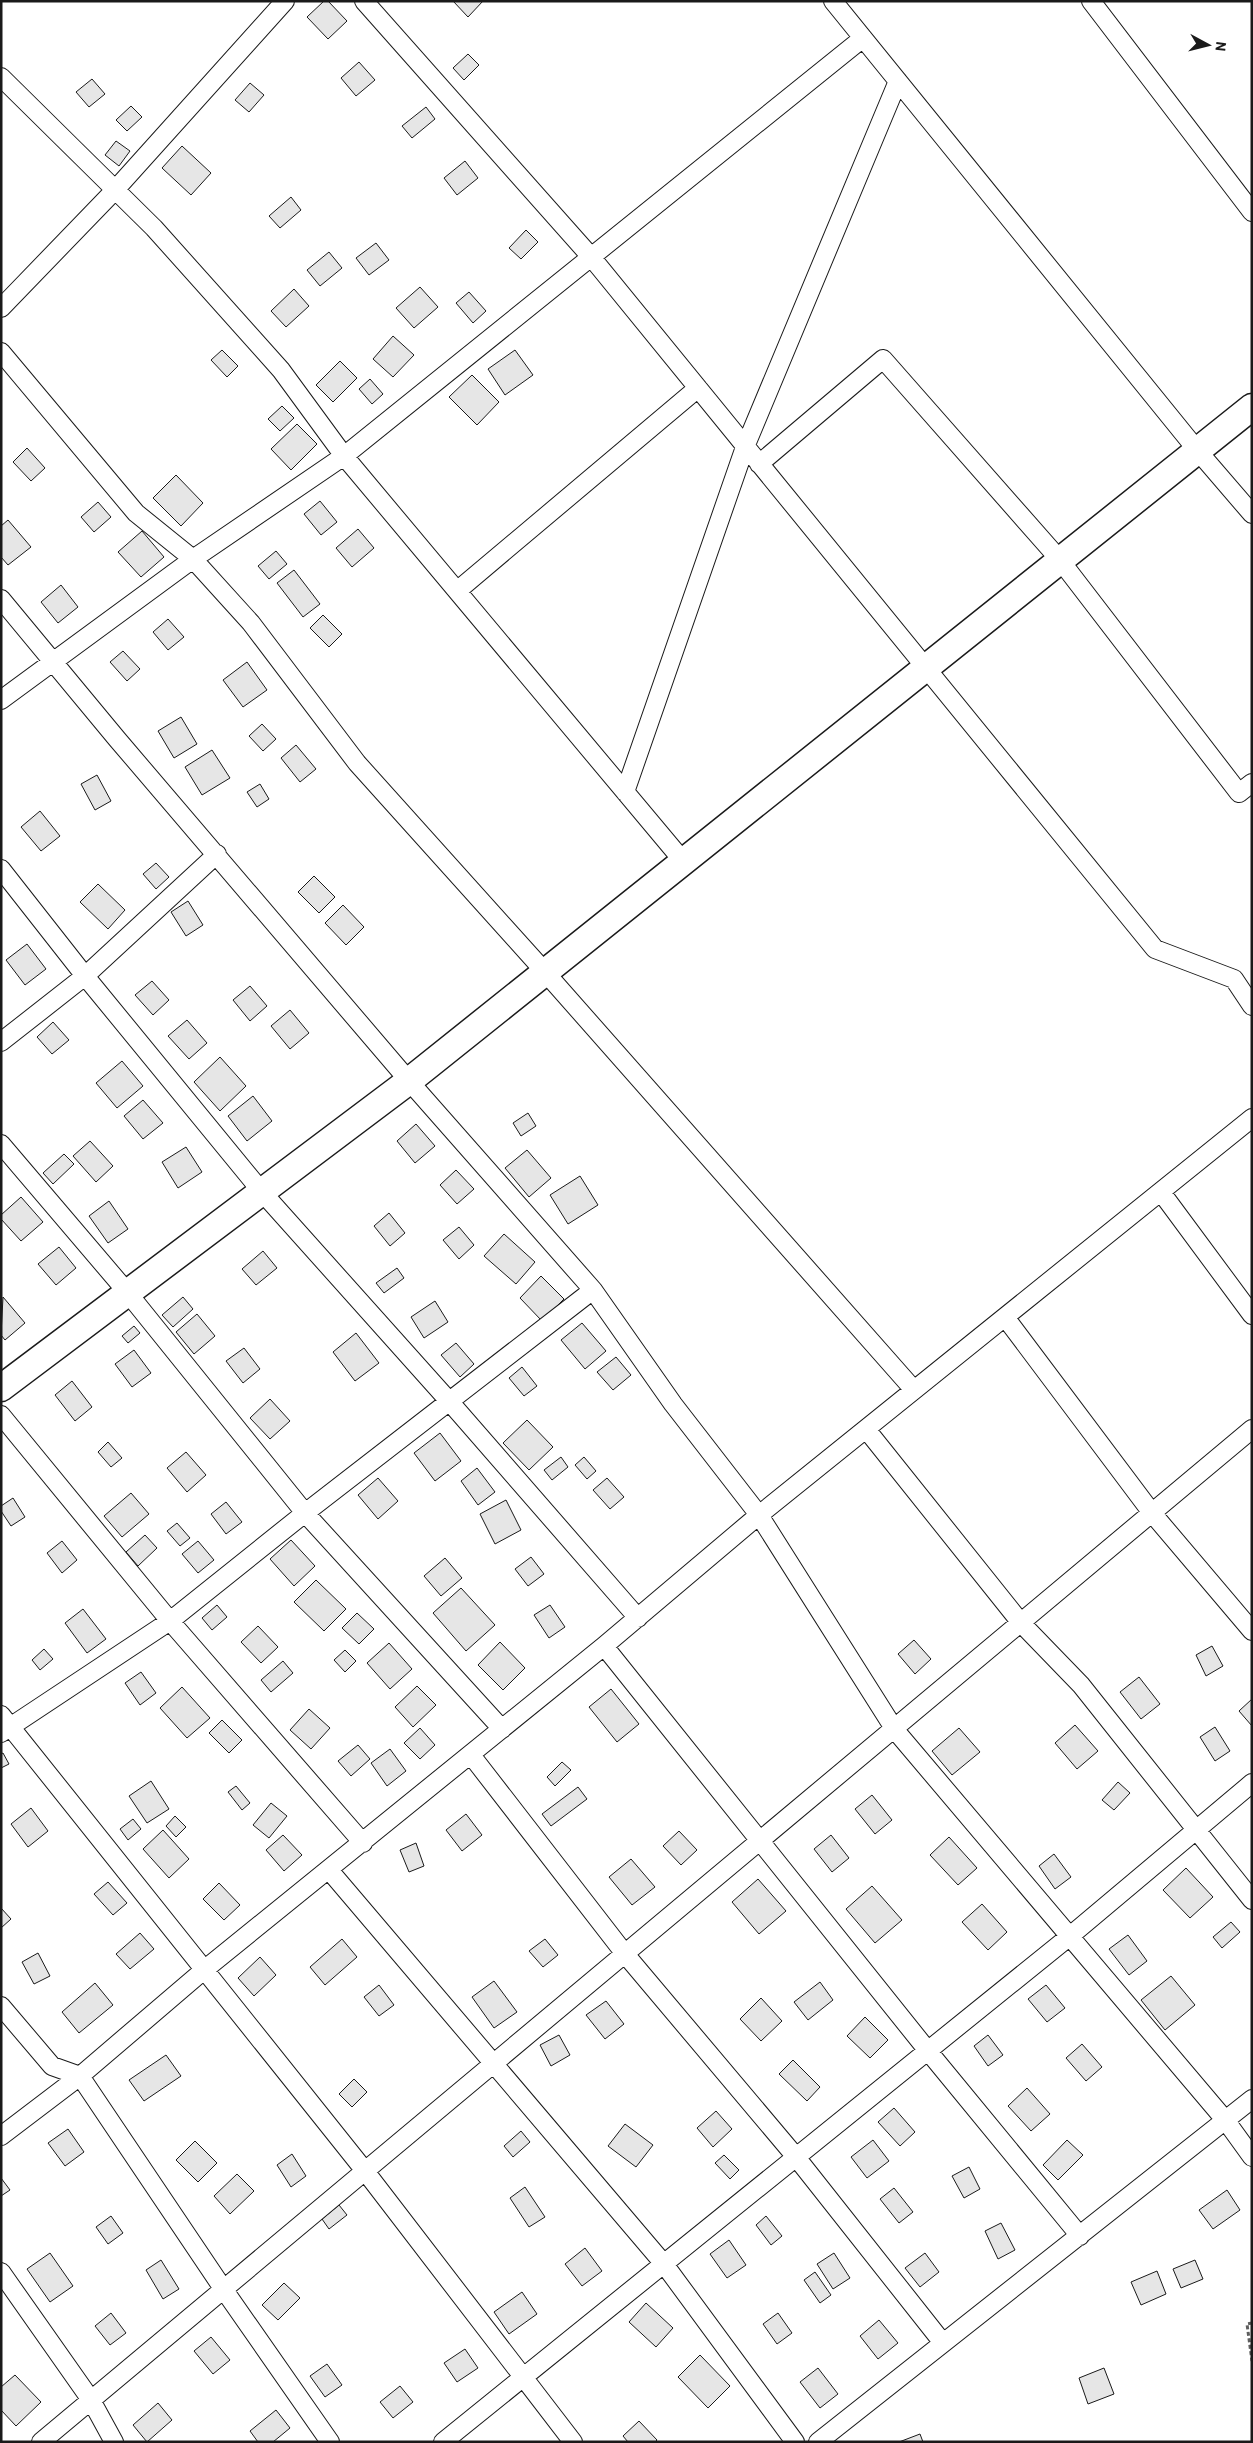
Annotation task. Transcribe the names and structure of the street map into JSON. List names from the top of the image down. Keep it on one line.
{"north":"right"}
